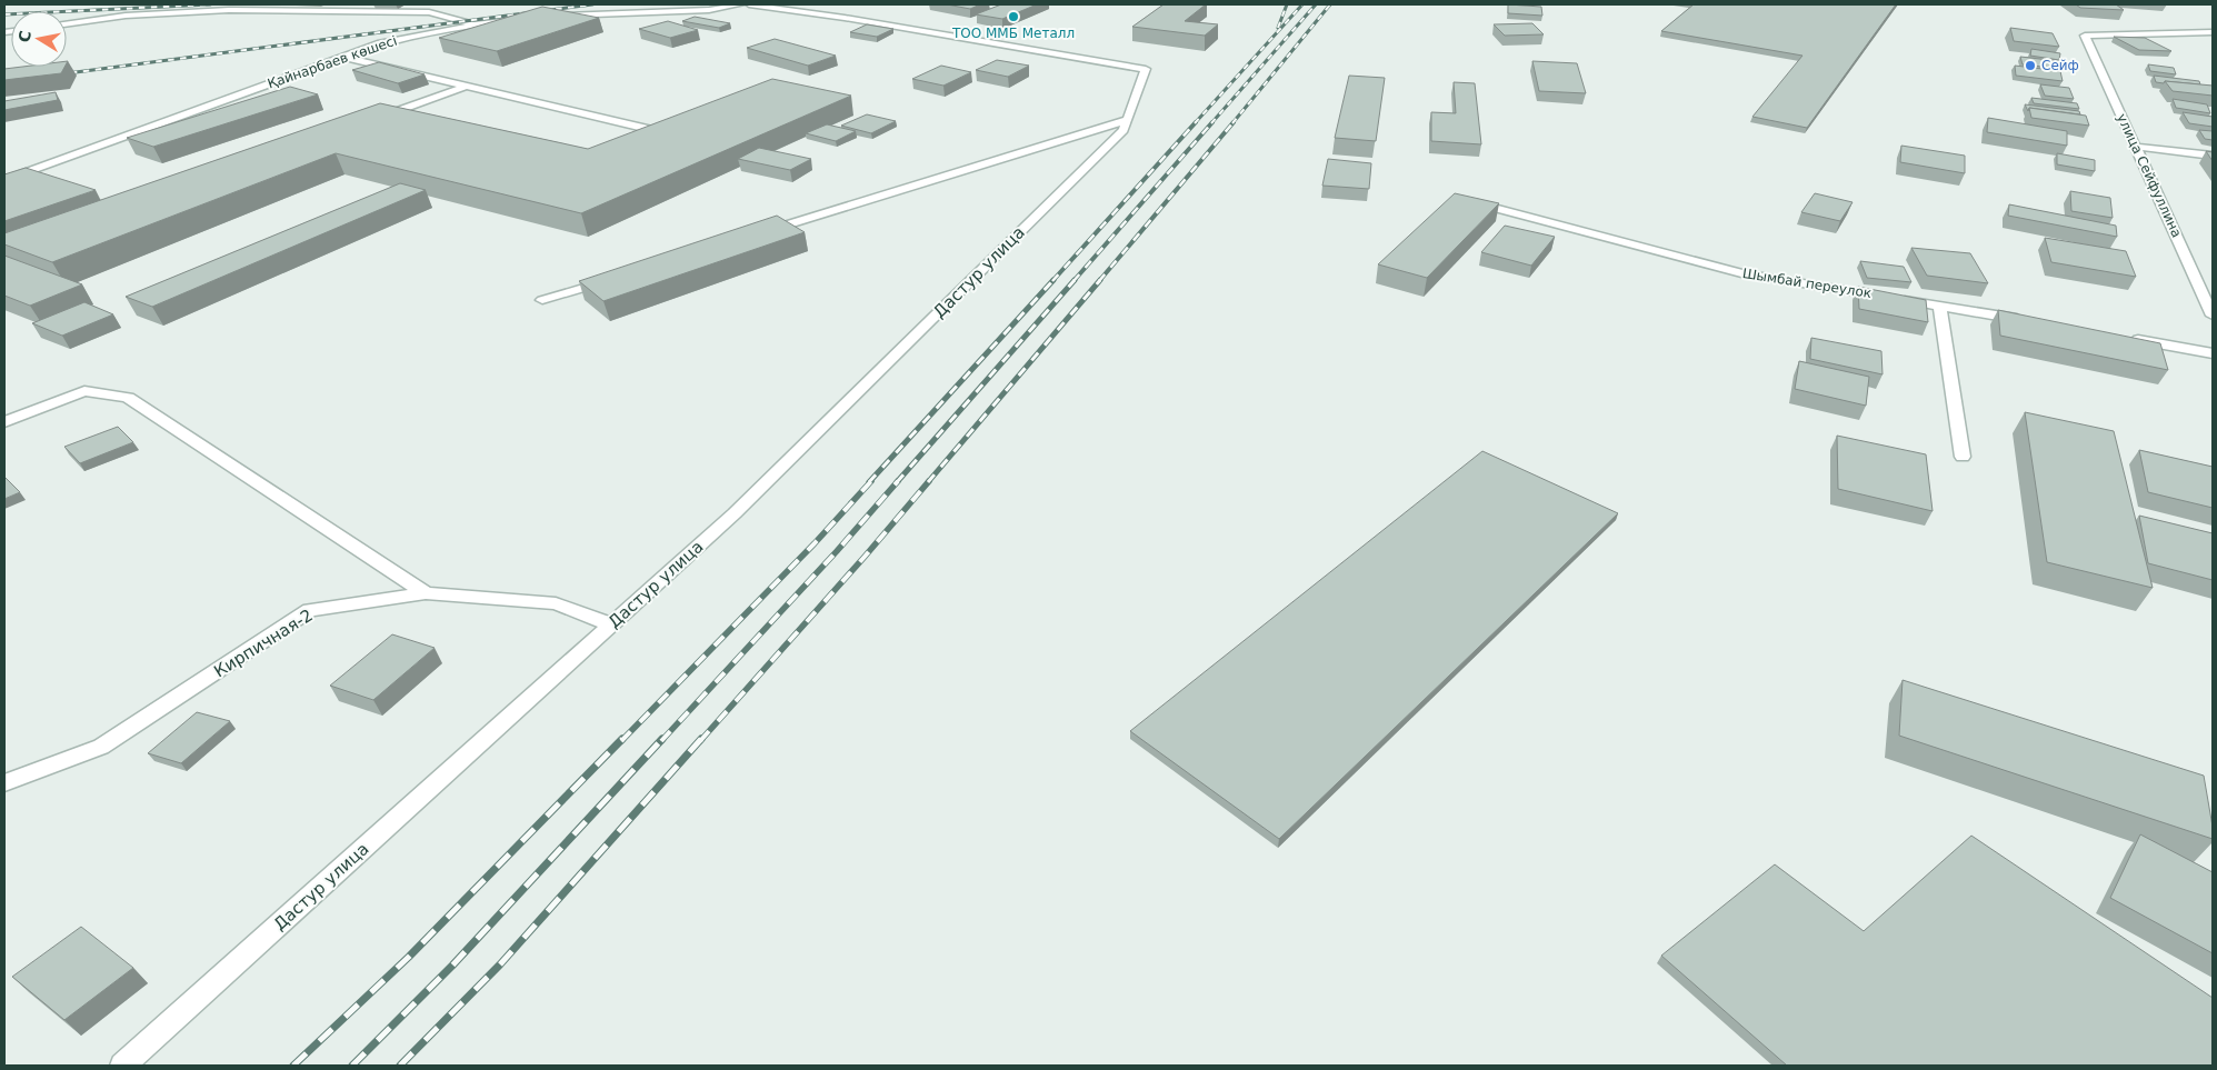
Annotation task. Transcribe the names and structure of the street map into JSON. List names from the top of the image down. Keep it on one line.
{"streets":{"street":["Қайнарбаев көшесі","улица Сейфуллина","Дастур улица","Шымбай переулок","Кирпичная-2"]},"crossings":[["Дастур улица","Кирпичная-2"]],"places":["ТОО ММБ Металл","Сейф"],"north":"left"}
